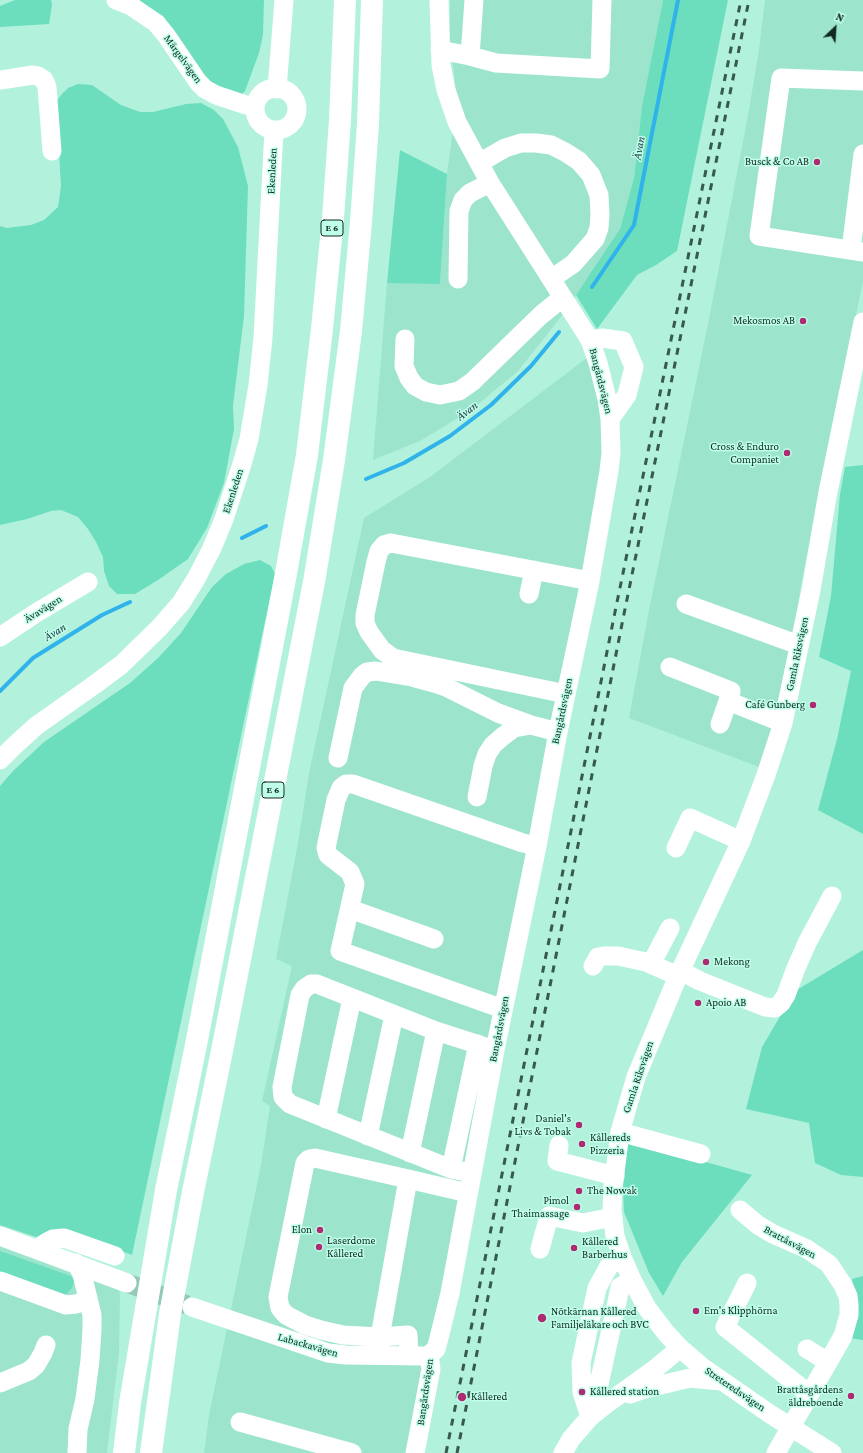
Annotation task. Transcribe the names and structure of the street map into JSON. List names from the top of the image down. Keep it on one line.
{"streets":{"highway":["E 6"],"street":["Märgelvägen","Ekenleden","Bangårdsvägen","Ävavägen","Gamla Riksvägen","Brattåsvägen","Labackavägen","Streteredsvägen"]},"crossings":[["Märgelvägen","Ekenleden"],["Bangårdsvägen","Labackavägen"],["Gamla Riksvägen","Streteredsvägen"],["Brattåsvägen","Streteredsvägen"]],"water":["Ävan"],"places":["Busck & Co AB","Mekosmos AB","Cross & Enduro Companiet","Café Gunberg","Mekong","Apoio AB","Daniel's Livs & Tobak","Kållereds Pizzeria","The Nowak","Pimol Thaimassage","Elon","Laserdome Kållered","Kållered Barberhus","Em's Klipphörna","Nötkärnan Kållered Familjeläkare och BVC","Kållered station","Brattåsgårdens äldreboende","Kållered"],"north":"top right"}
